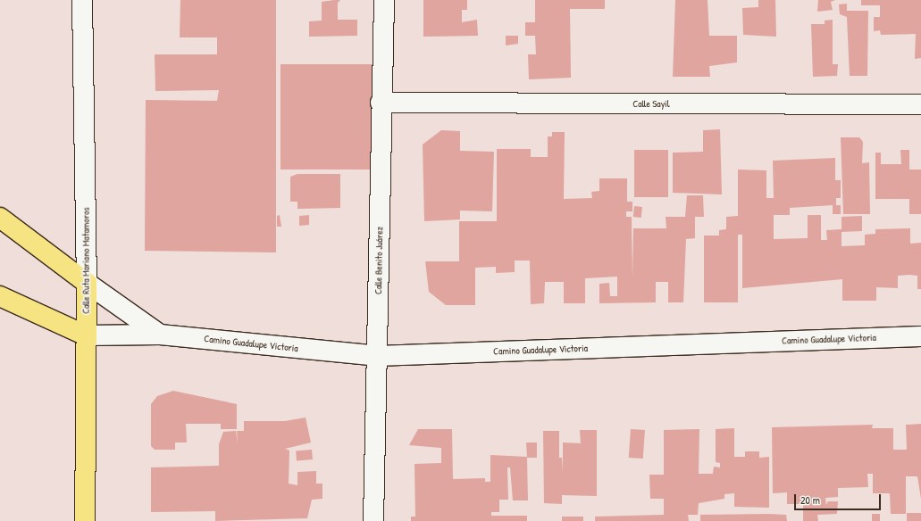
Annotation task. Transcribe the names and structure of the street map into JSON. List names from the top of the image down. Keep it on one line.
{"streets":{"main road":["Calle Ruta Mariano Matamoros","Camino Guadalupe Victoria"],"street":["Calle Sayil","Calle Benito Juárez"]},"crossings":[["Calle Sayil","Calle Benito Juárez"],["Calle Ruta Mariano Matamoros","Camino Guadalupe Victoria"],["Calle Benito Juárez","Camino Guadalupe Victoria"]],"scale_bar":"20 m"}
